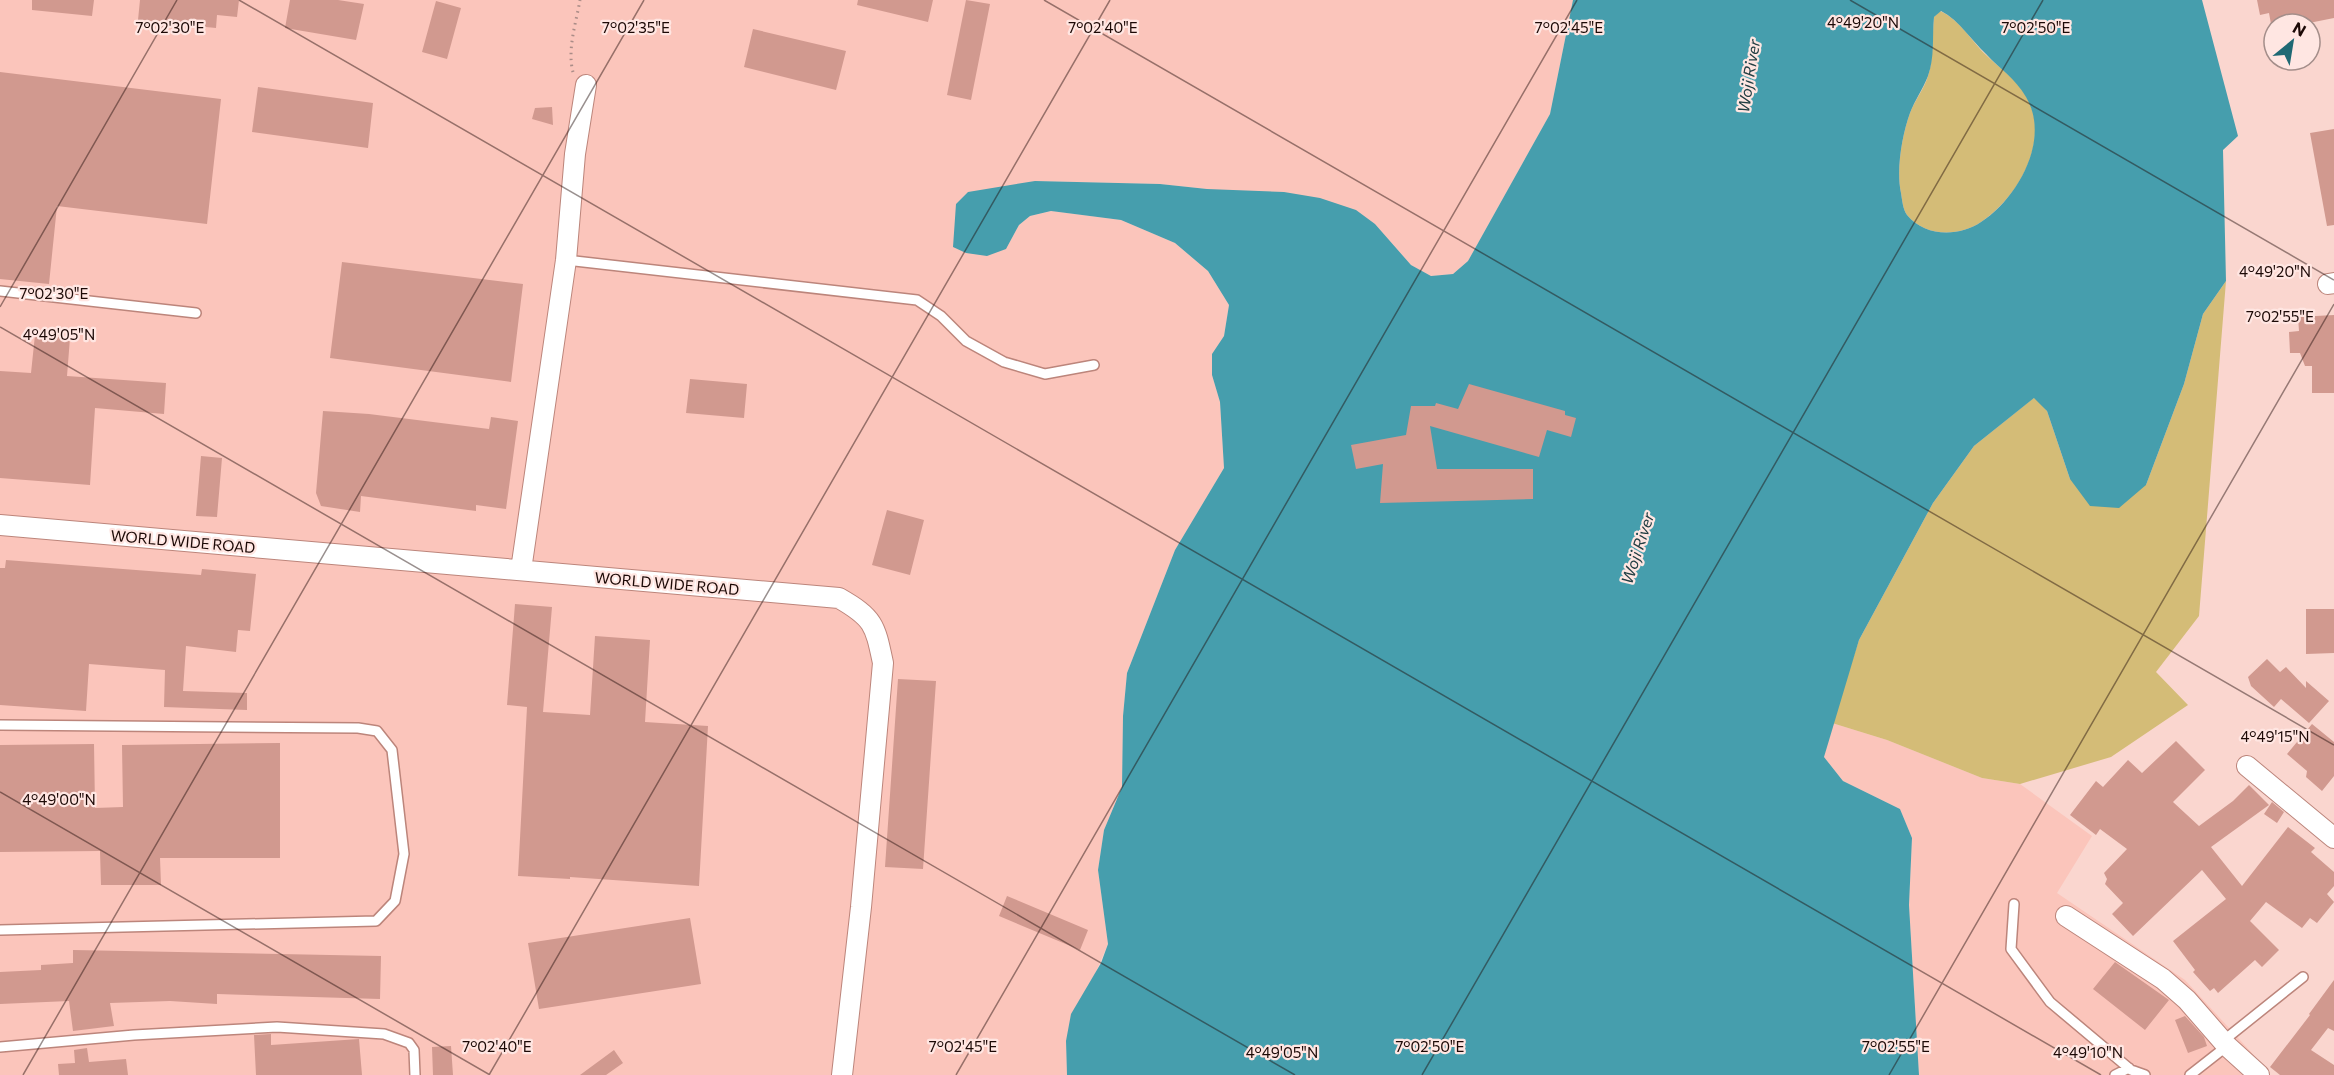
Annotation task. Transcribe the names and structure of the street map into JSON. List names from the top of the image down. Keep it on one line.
{"streets":{"street":["WORLD WIDE ROAD"]},"water":["Woji River"],"north":"top right","coordinates":["4°49'20\"N","7°02'30\"E","7°02'35\"E","7°02'40\"E","7°02'45\"E","7°02'50\"E","7°02'55\"E","4°49'05\"N","4°49'15\"N","4°49'00\"N","4°49'10\"N"]}
